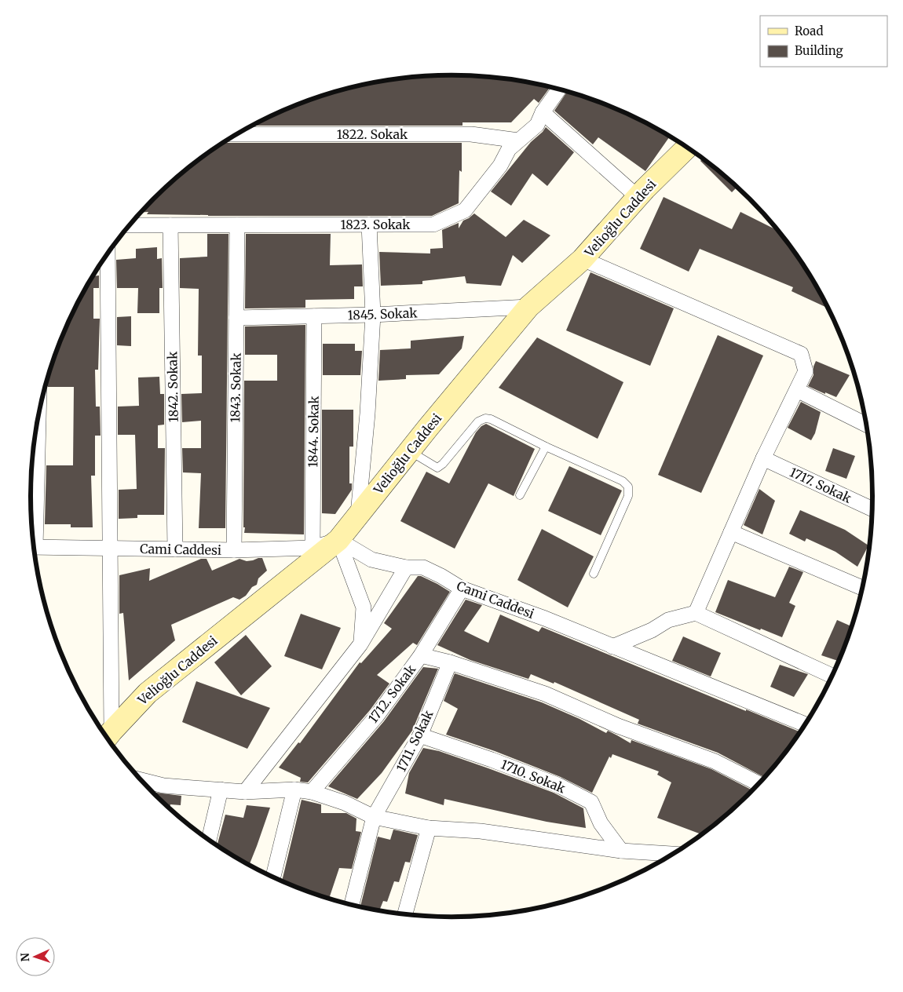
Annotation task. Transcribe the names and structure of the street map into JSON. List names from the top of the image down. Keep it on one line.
{"streets":{"street":["1822. Sokak","Velioğlu Caddesi","1823. Sokak","1845. Sokak","1842. Sokak","1843. Sokak","1844. Sokak","1717. Sokak","Cami Caddesi","1712. Sokak","1711. Sokak","1710. Sokak"]},"crossings":[["1822. Sokak","1823. Sokak"],["Velioğlu Caddesi","1845. Sokak"],["Velioğlu Caddesi","Cami Caddesi"],["1823. Sokak","1842. Sokak"],["1823. Sokak","1843. Sokak"],["1845. Sokak","1843. Sokak"],["1845. Sokak","1844. Sokak"],["1842. Sokak","Cami Caddesi"],["1843. Sokak","Cami Caddesi"],["1844. Sokak","Cami Caddesi"],["Cami Caddesi","1712. Sokak"],["1711. Sokak","1710. Sokak"]],"legend":["Road","Building"],"north":"left"}
